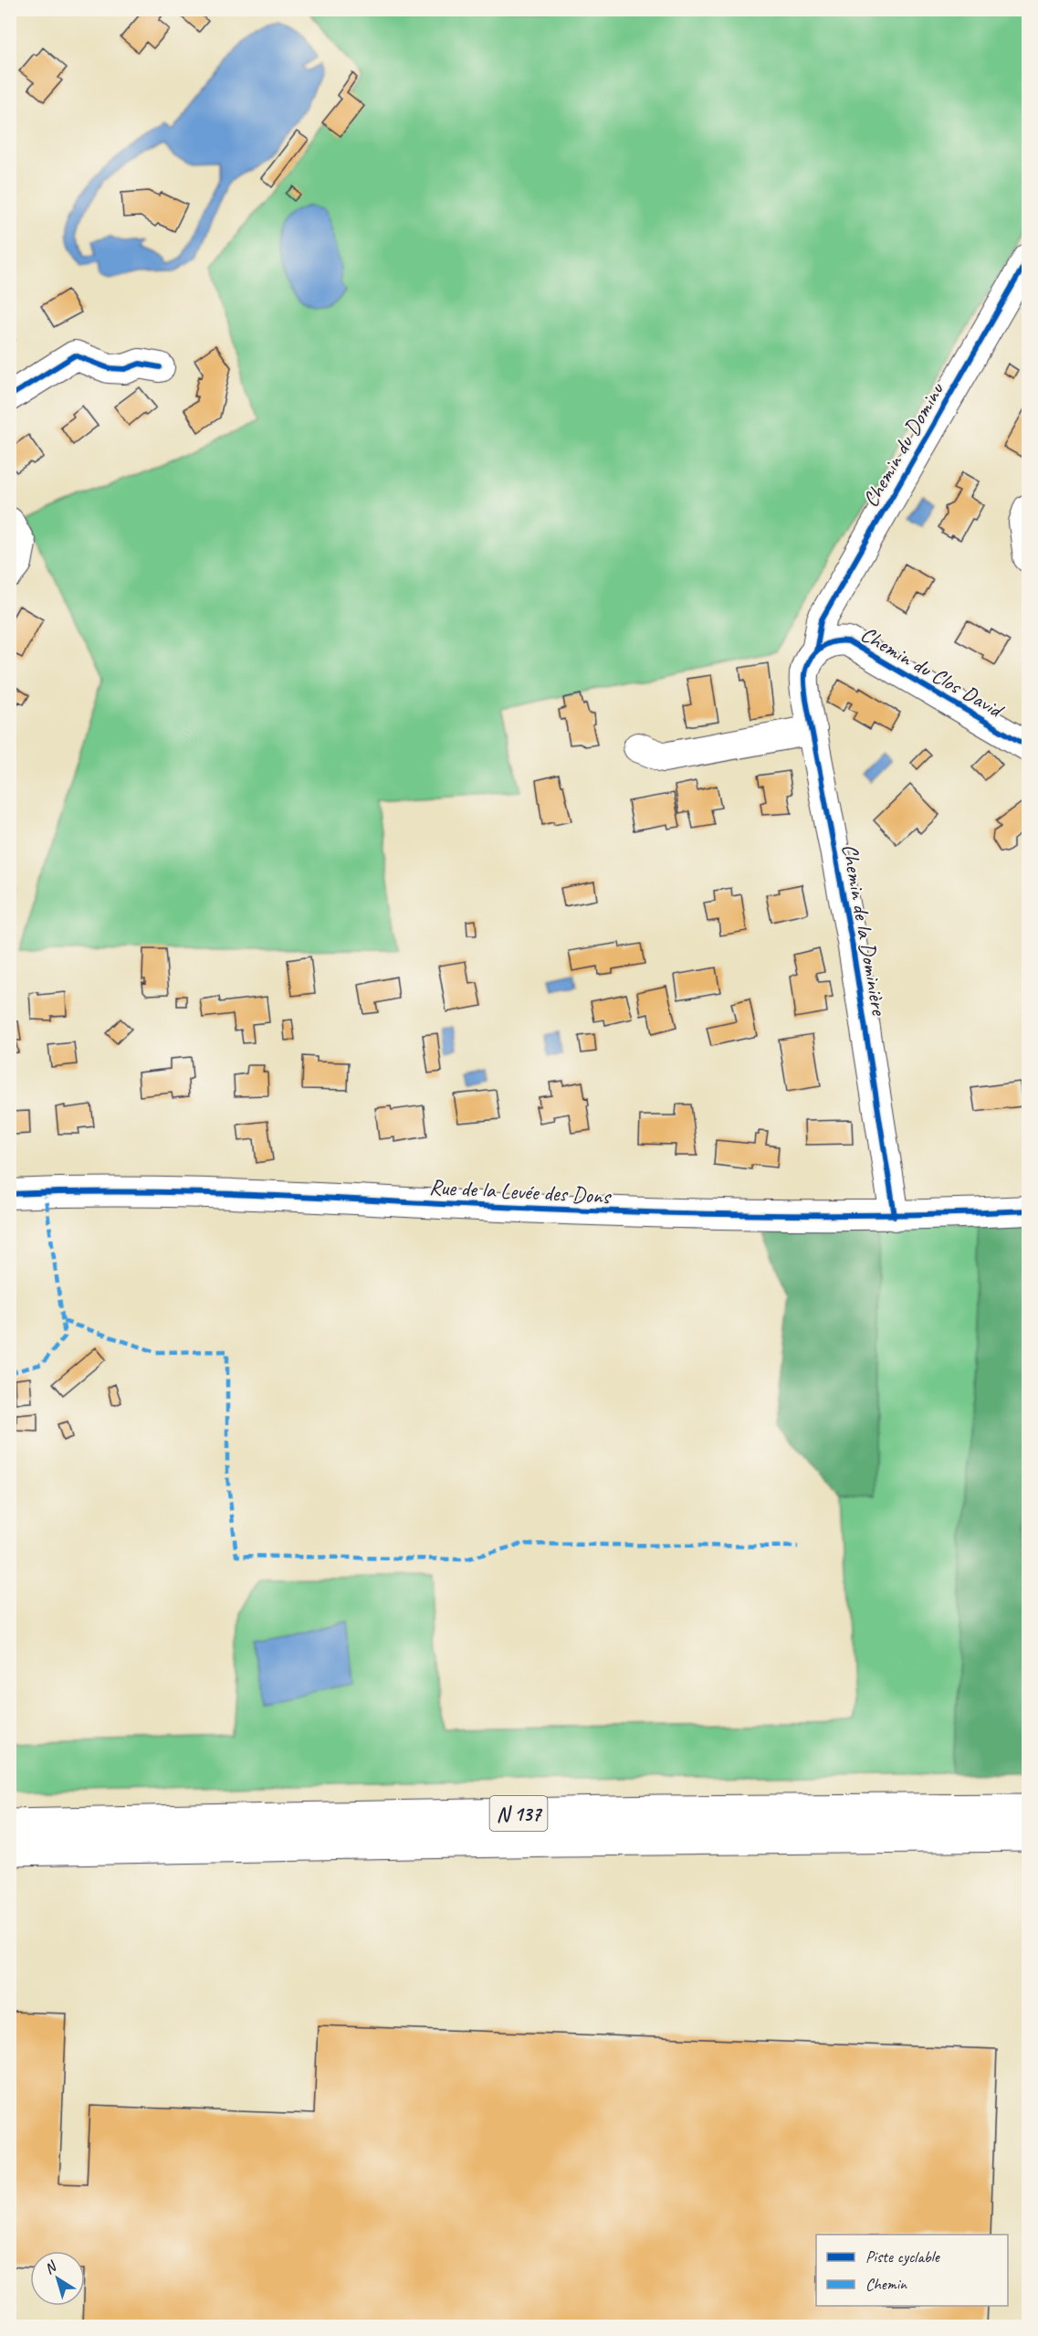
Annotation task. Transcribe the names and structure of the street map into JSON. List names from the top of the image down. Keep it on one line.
{"streets":{"highway":["N 137"],"street":["Chemin du Dominu","Chemin du Clos David","Chemin de la Dominière","Rue de la Levée des Dons"]},"crossings":[["Chemin du Dominu","Chemin du Clos David"],["Chemin du Dominu","Chemin de la Dominière"],["Chemin du Clos David","Chemin de la Dominière"],["Chemin de la Dominière","Rue de la Levée des Dons"]],"legend":["Piste cyclable","Chemin"],"north":"top left"}
